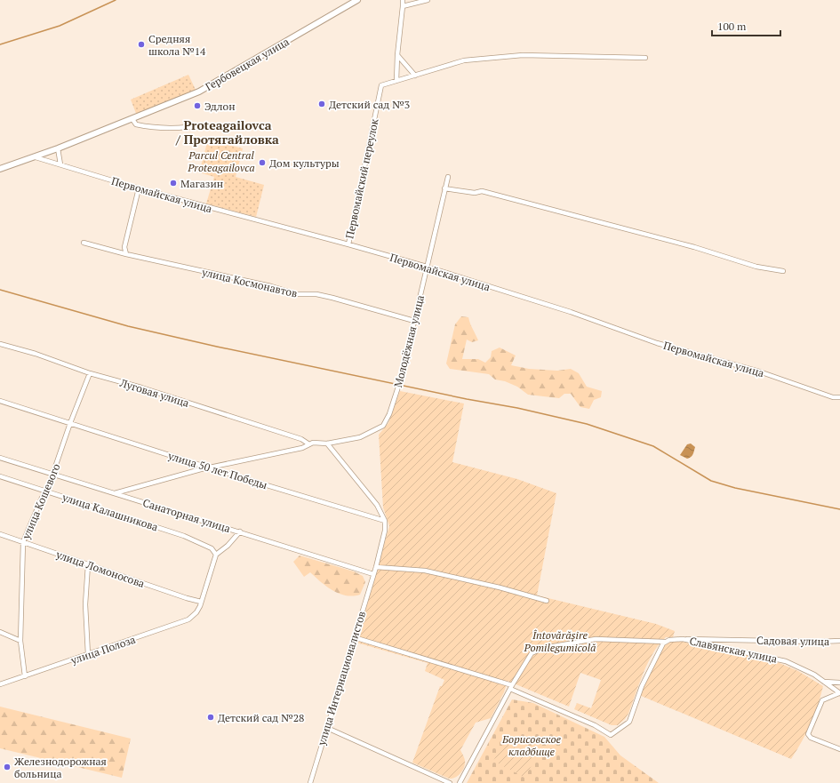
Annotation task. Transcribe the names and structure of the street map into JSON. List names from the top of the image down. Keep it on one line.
{"streets":{"street":["Гербовецкая улица","Первомайский переулок","Первомайская улица","улица Космонавтов","Молодёжная улица","Луговая улица","улица 50 лет Победы","улица Кошевого","улица Калашникова","Санаторная улица","улица Ломоносова","Садовая улица","улица Полоза","Славянская улица","улица Интернационалистов"]},"crossings":[["Гербовецкая улица","Первомайская улица"],["Первомайский переулок","Первомайская улица"],["Первомайская улица","Молодёжная улица"],["улица Космонавтов","Молодёжная улица"],["Молодёжная улица","Луговая улица"],["Луговая улица","улица Кошевого"],["улица 50 лет Победы","улица Кошевого"],["улица Кошевого","улица Калашникова"],["улица Кошевого","Санаторная улица"],["улица Кошевого","улица Ломоносова"],["улица Кошевого","улица Полоза"],["Санаторная улица","улица Интернационалистов"],["улица Ломоносова","улица Полоза"],["Садовая улица","Славянская улица"]],"districts":["Proteagailovca / Протягайловка"],"parks":["Parcul Central Proteagailovca","Întovărășire Pomilegumicolă","Борисовское кладбище"],"places":["Средняя школа №14","Детский сад №3","Эдлон","Дом культуры","Магазин","Детский сад №28","Железнодорожная больница"],"scale_bar":"100 m"}
